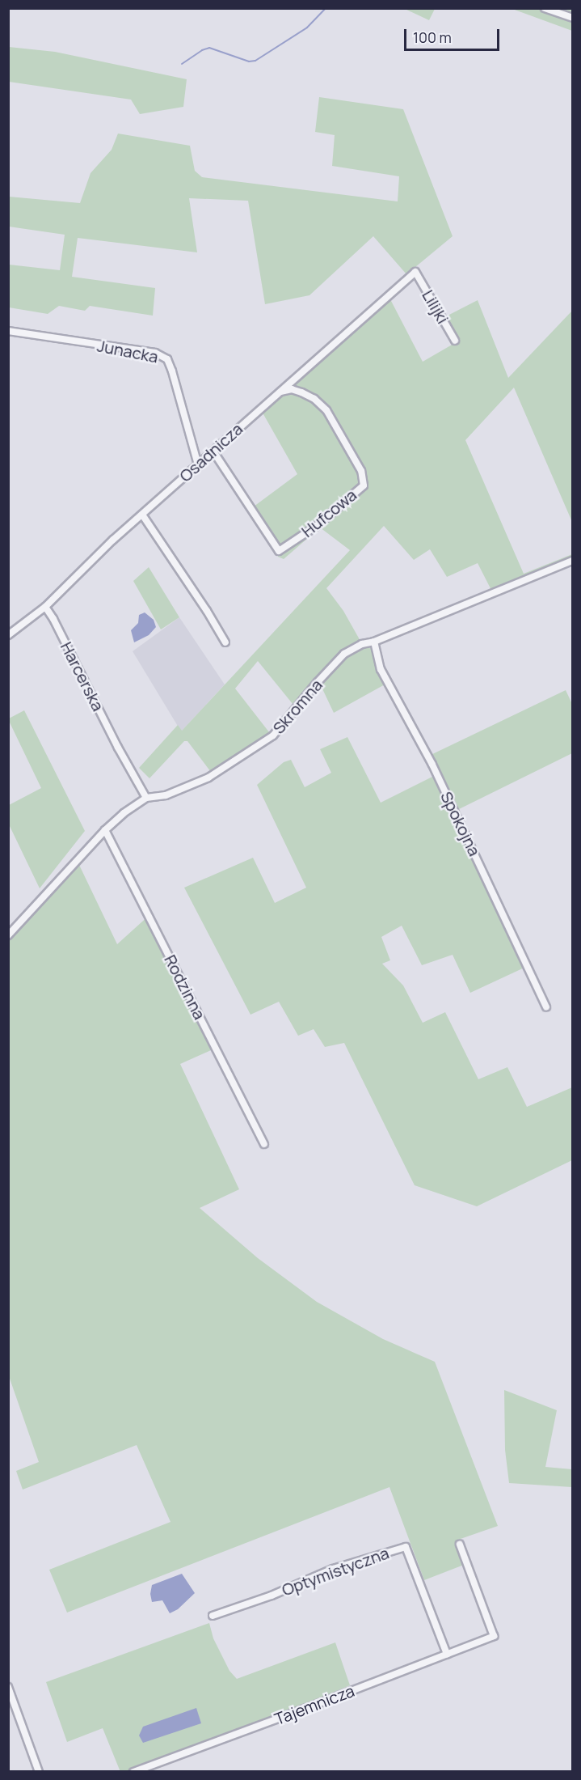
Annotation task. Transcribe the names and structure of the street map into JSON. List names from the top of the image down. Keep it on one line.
{"streets":{"street":["Lilijki","Junacka","Osadnicza","Hufcowa","Harcerska","Skromna","Spokojna","Rodzinna","Optymistyczna","Tajemnicza"]},"crossings":[["Lilijki","Osadnicza"],["Junacka","Osadnicza"],["Osadnicza","Hufcowa"],["Osadnicza","Harcerska"],["Harcerska","Skromna"],["Skromna","Spokojna"],["Skromna","Rodzinna"],["Optymistyczna","Tajemnicza"]],"scale_bar":"100 m"}
